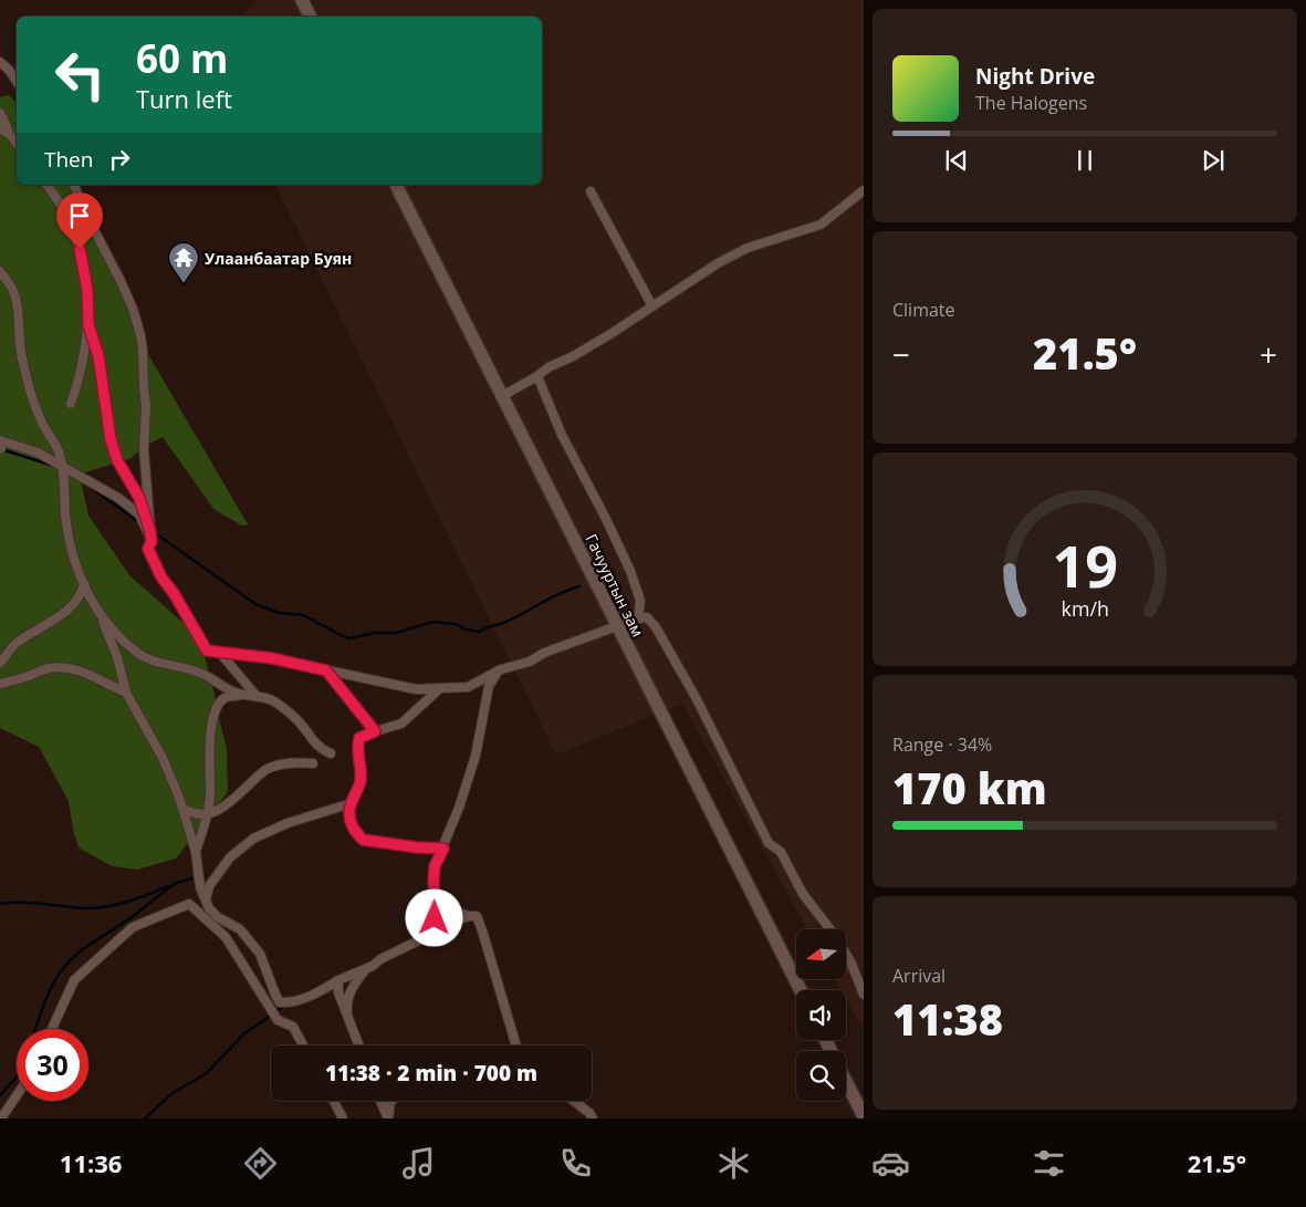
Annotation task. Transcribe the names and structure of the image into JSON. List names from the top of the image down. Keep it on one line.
{"streets":{"main road":["Гачууртын зам"]},"places":{"temple":["Улаанбаатар Буян"]},"north":"left","page":{"turn":["60 m","Turn left"],"song":["Night Drive","The Halogens"],"then":"Then","tile":["Climate",["Range · 34%","170 km"],["Arrival","11:38"]],"heat":["−","21.5°","+"],"limit":"30","trip":"11:38 · 2 min · 700 m","tabs":["11:36","21.5°"],"gauge":["19","km/h"]}}
